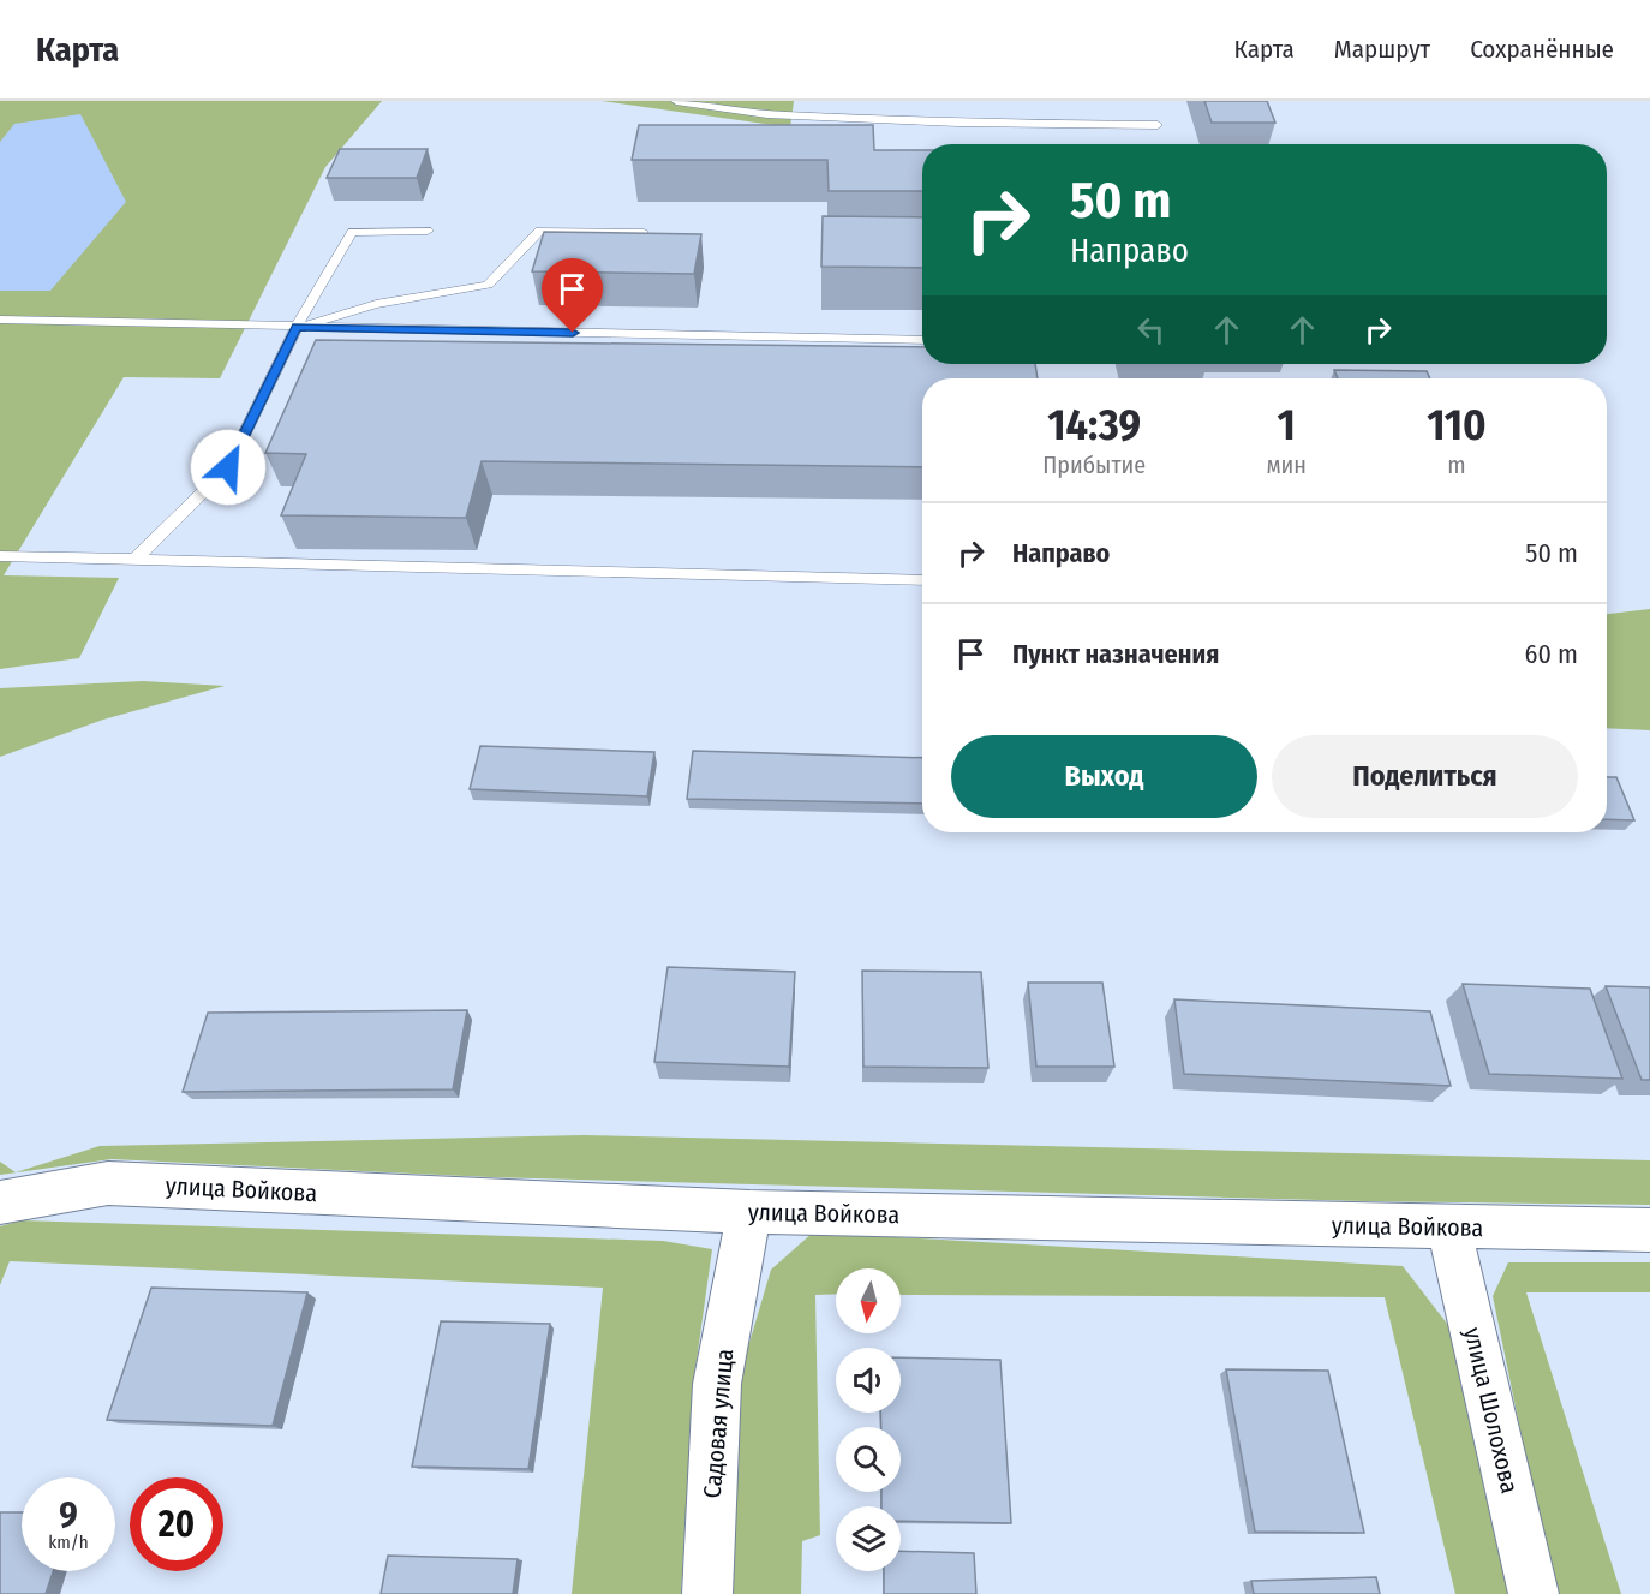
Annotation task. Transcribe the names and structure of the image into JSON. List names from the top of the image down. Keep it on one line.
{"streets":{"street":["улица Войкова","улица Шолохова","Садовая улица"]},"crossings":[["улица Войкова","улица Шолохова"],["улица Войкова","Садовая улица"]],"north":"bottom","page":{"header":"Карта","nav":["Карта","Маршрут","Сохранённые"],"turn":["50 m","Направо"],"eta":["14:39","Прибытие","1","мин","110","m"],"list":[{"name":"Направо","value":"50 m"},{"name":"Пункт назначения","value":"60 m"}],"buttons":["Выход","Поделиться"],"speed":"9 km/h","limit":"20"}}
